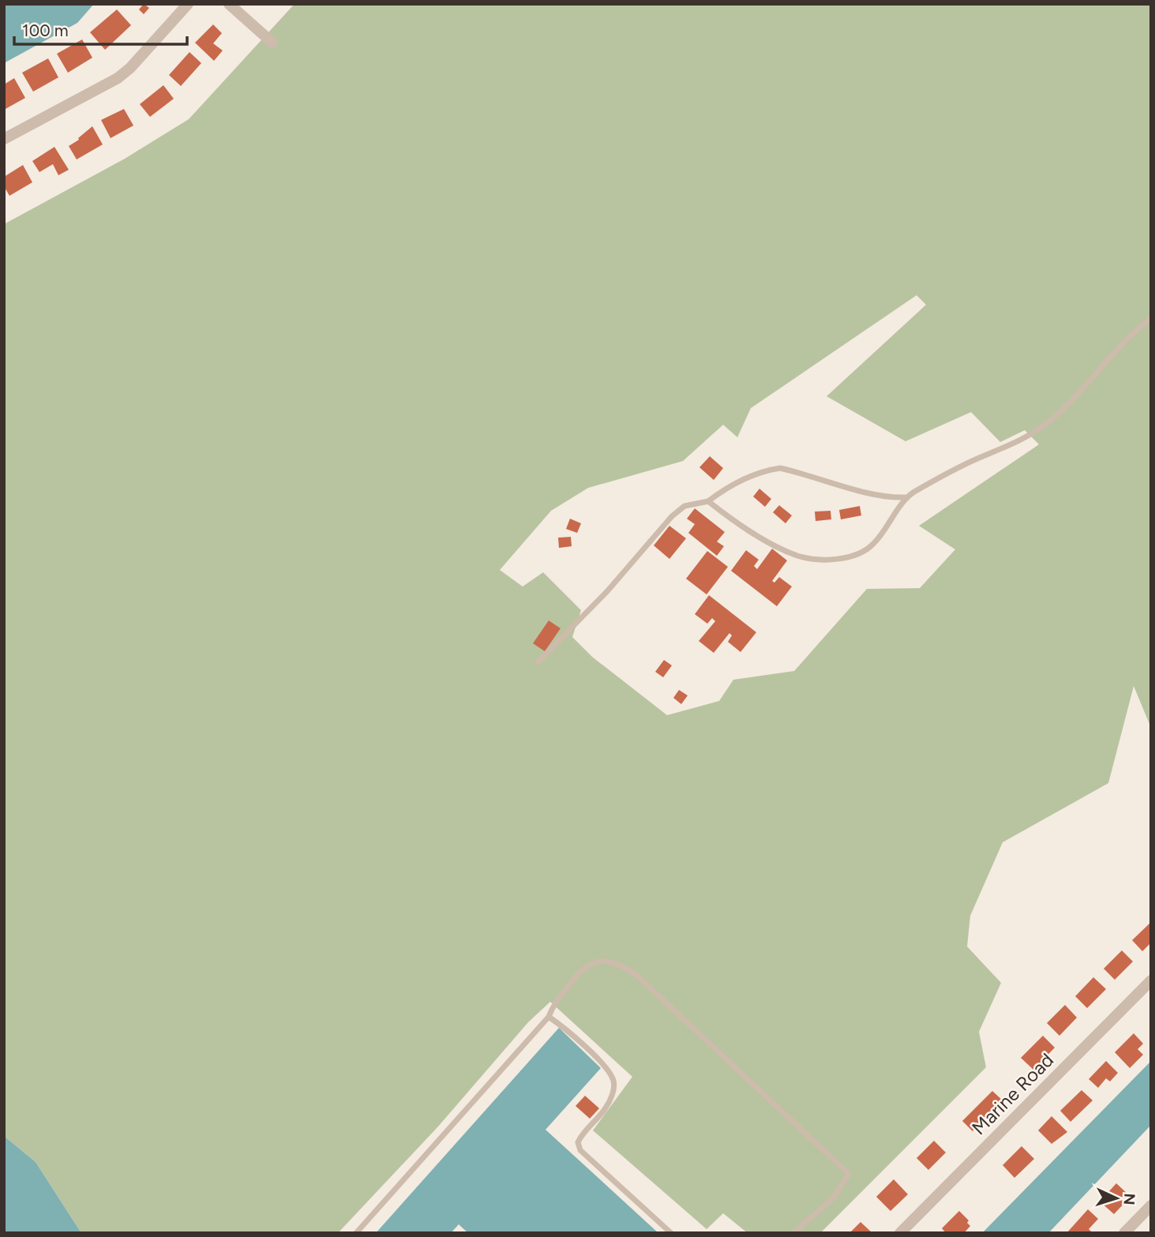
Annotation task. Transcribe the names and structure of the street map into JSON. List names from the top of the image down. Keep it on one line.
{"streets":{"street":["Marine Road"]},"scale_bar":"100 m","north":"right"}
